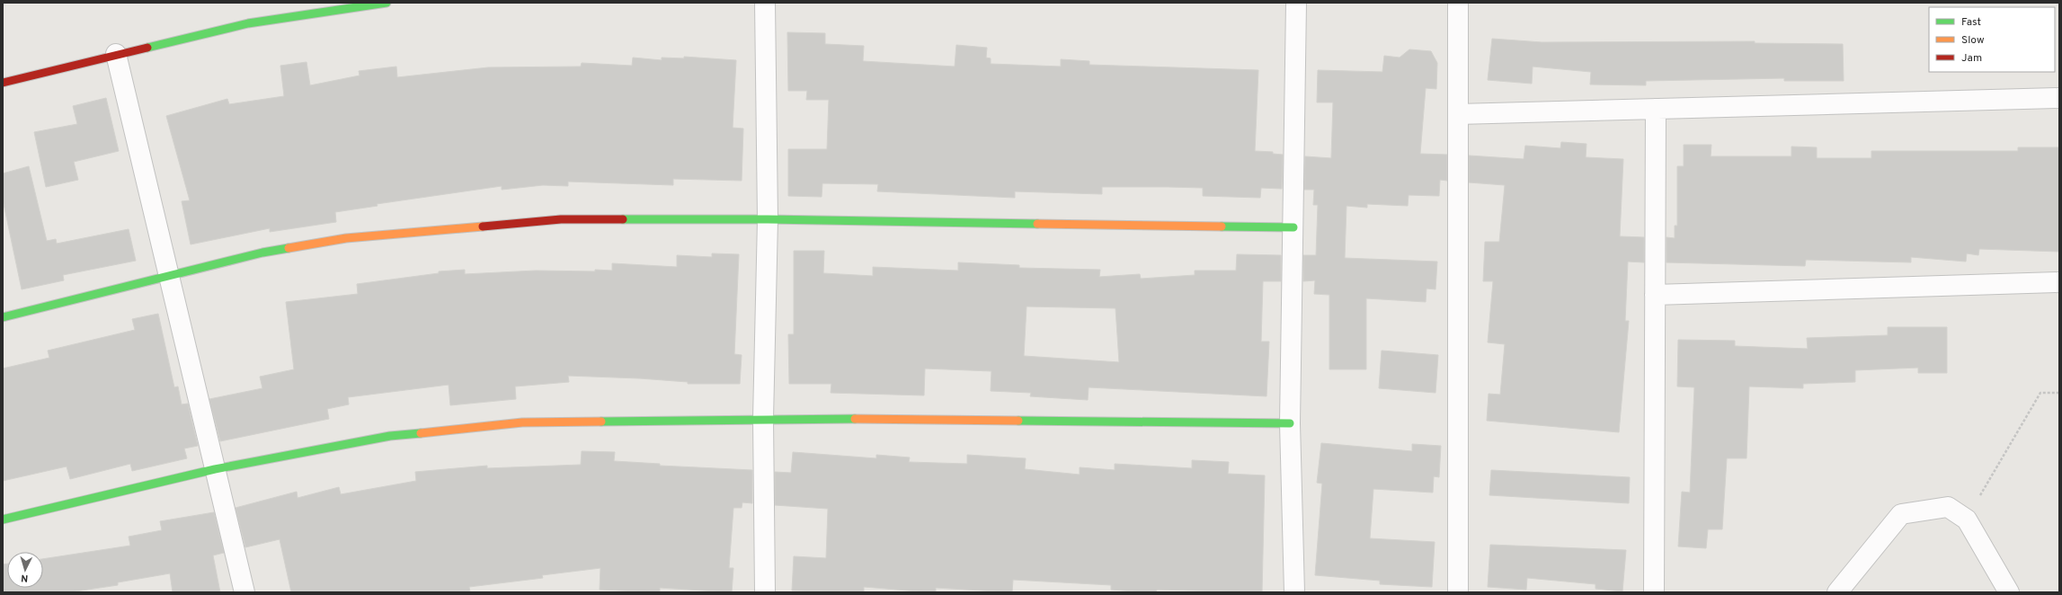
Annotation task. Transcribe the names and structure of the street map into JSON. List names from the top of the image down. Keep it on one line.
{"legend":["Fast","Slow","Jam"],"north":"bottom"}
